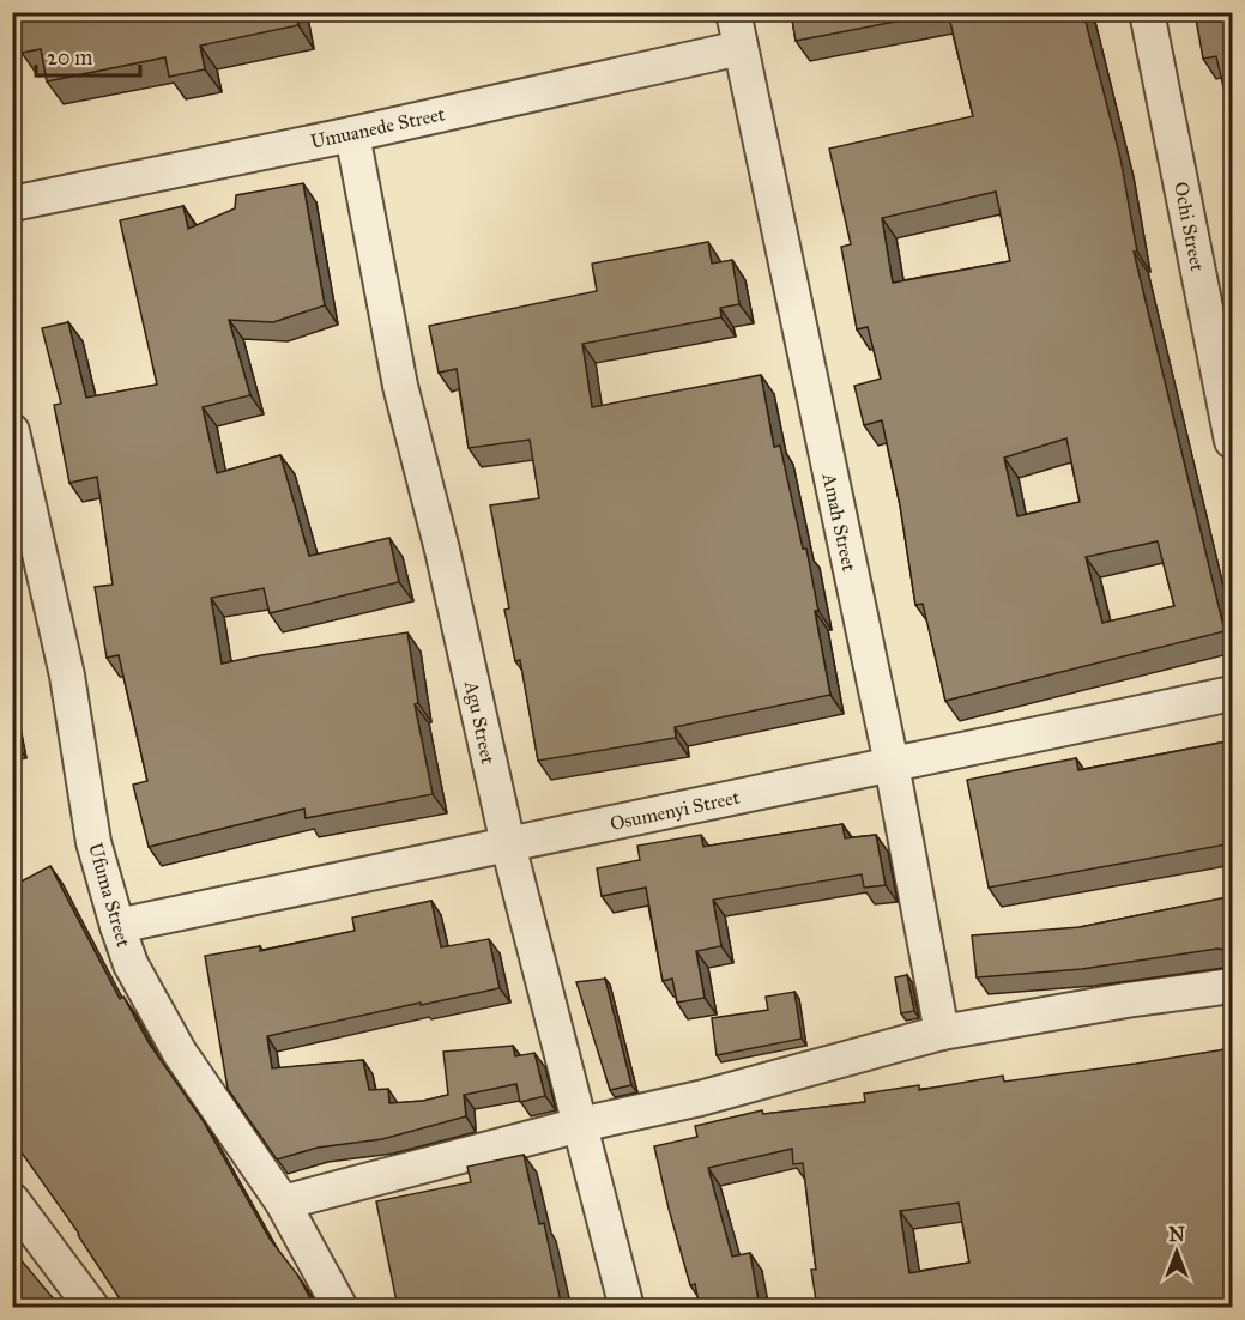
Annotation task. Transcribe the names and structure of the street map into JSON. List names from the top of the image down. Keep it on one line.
{"streets":{"street":["Umuanede Street","Ochi Street","Amah Street","Agu Street","Osumenyi Street","Ufuma Street"]},"crossings":[["Umuanede Street","Amah Street"],["Umuanede Street","Agu Street"],["Amah Street","Osumenyi Street"],["Agu Street","Osumenyi Street"],["Osumenyi Street","Ufuma Street"]],"scale_bar":"20 m","north":"top"}
